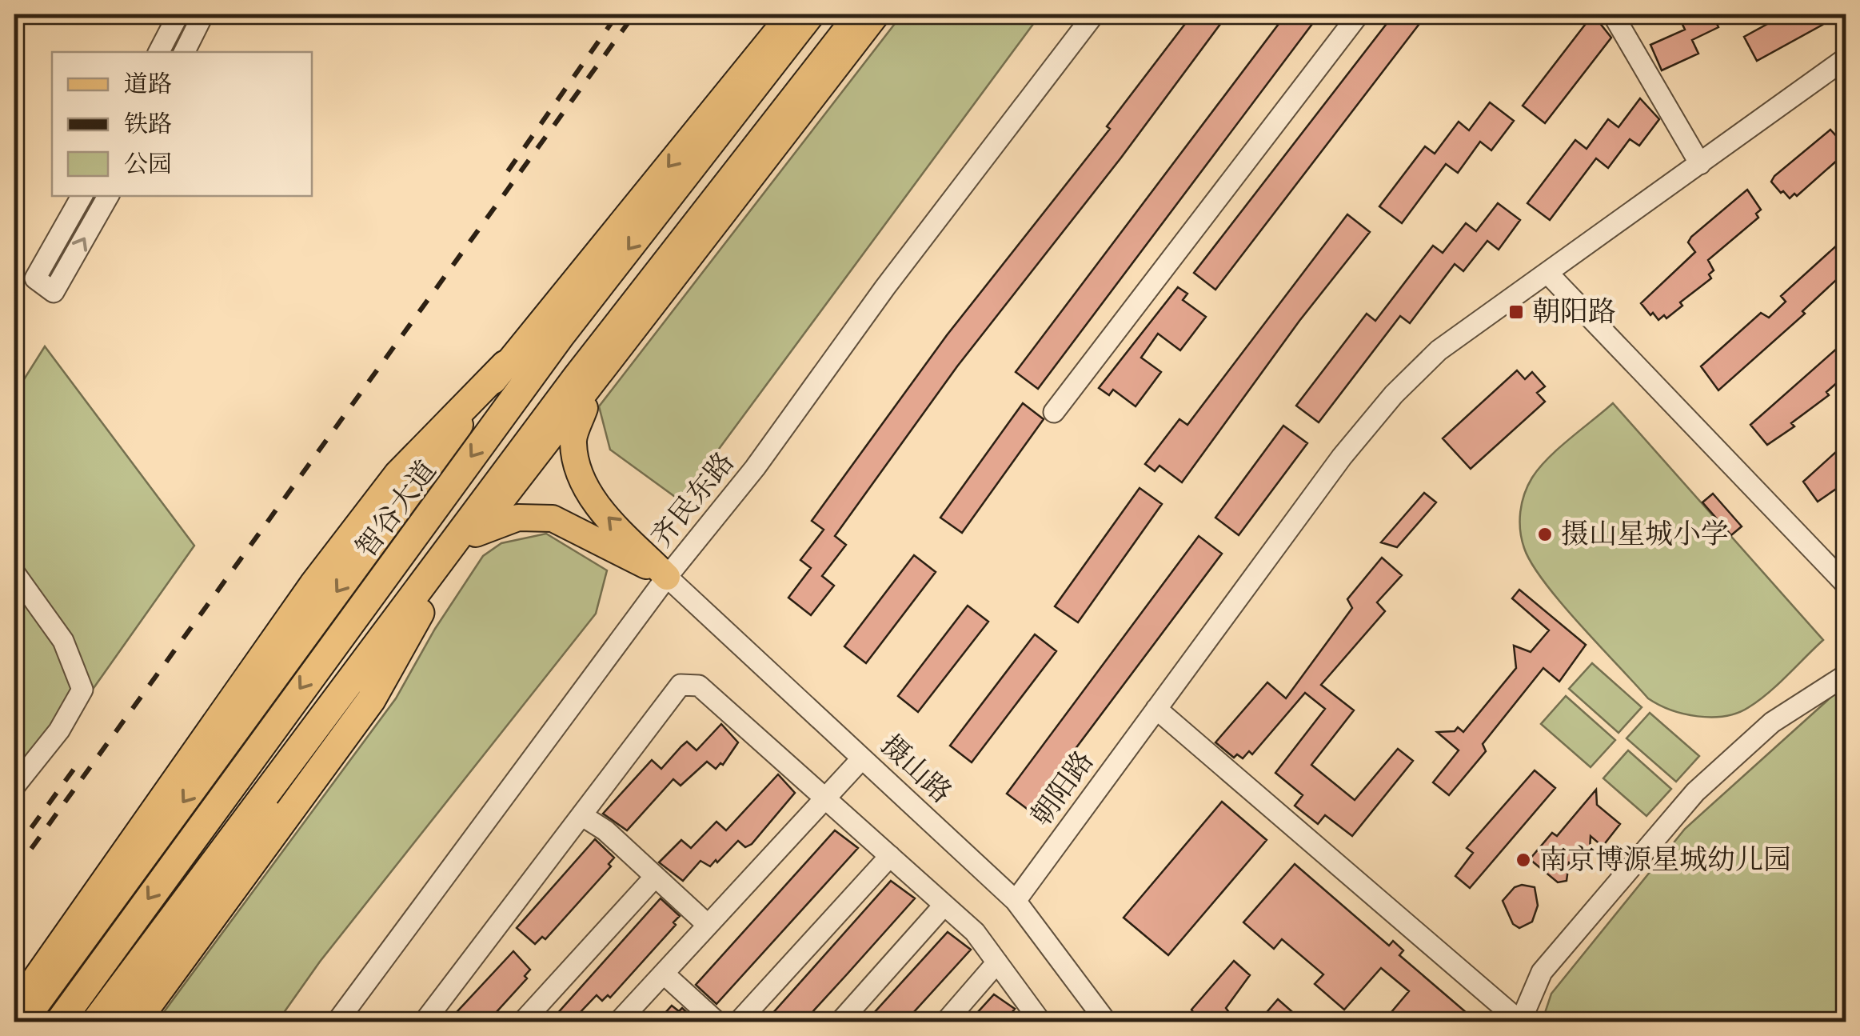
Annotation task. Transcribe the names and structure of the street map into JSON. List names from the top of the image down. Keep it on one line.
{"streets":{"highway":["智谷大道"],"street":["齐民东路","摄山路","朝阳路"]},"crossings":[["齐民东路","摄山路"],["摄山路","朝阳路"]],"places":{"transit":["朝阳路"],"other":["摄山星城小学","南京博源星城幼儿园"]},"legend":["道路","铁路","公园"]}
